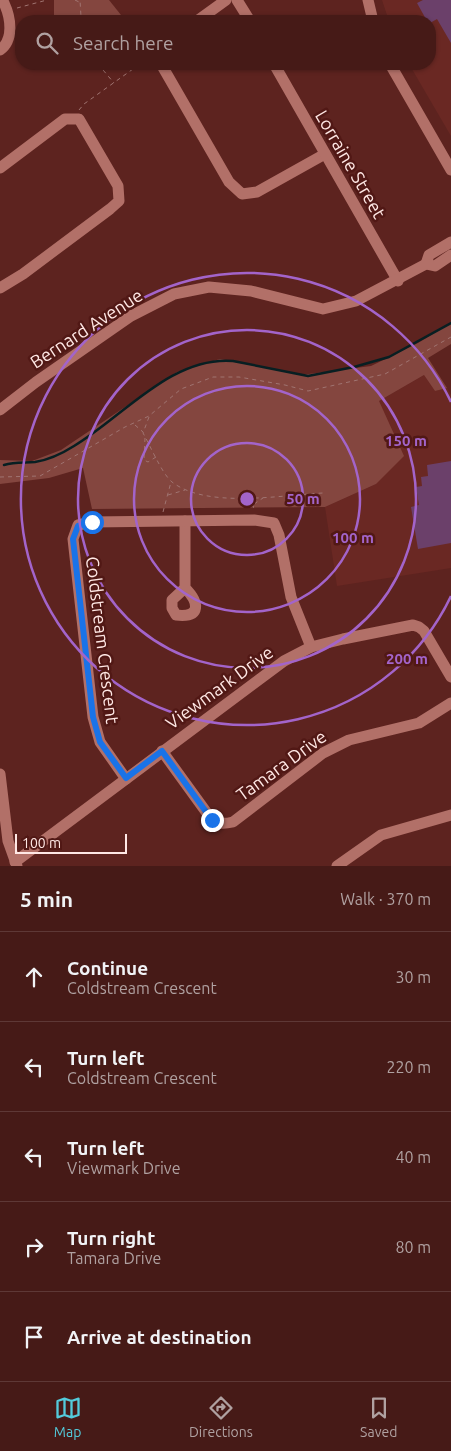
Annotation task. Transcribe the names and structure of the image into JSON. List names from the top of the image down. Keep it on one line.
{"streets":{"street":["Lorraine Street","Bernard Avenue","Coldstream Crescent","Viewmark Drive","Tamara Drive"]},"crossings":[["Lorraine Street","Bernard Avenue"],["Coldstream Crescent","Viewmark Drive"],["Viewmark Drive","Tamara Drive"]],"scale_bar":"100 m","page":{"search":"Search here","scale":"100 m","heading":["5 min","Walk · 370 m"],"list":[["Continue","Coldstream Crescent","30 m"],["Turn left","Coldstream Crescent","220 m"],["Turn left","Viewmark Drive","40 m"],["Turn right","Tamara Drive","80 m"],"Arrive at destination"],"nav":["Map","Directions","Saved"]},"rings":["150 m","50 m","100 m","200 m"]}
